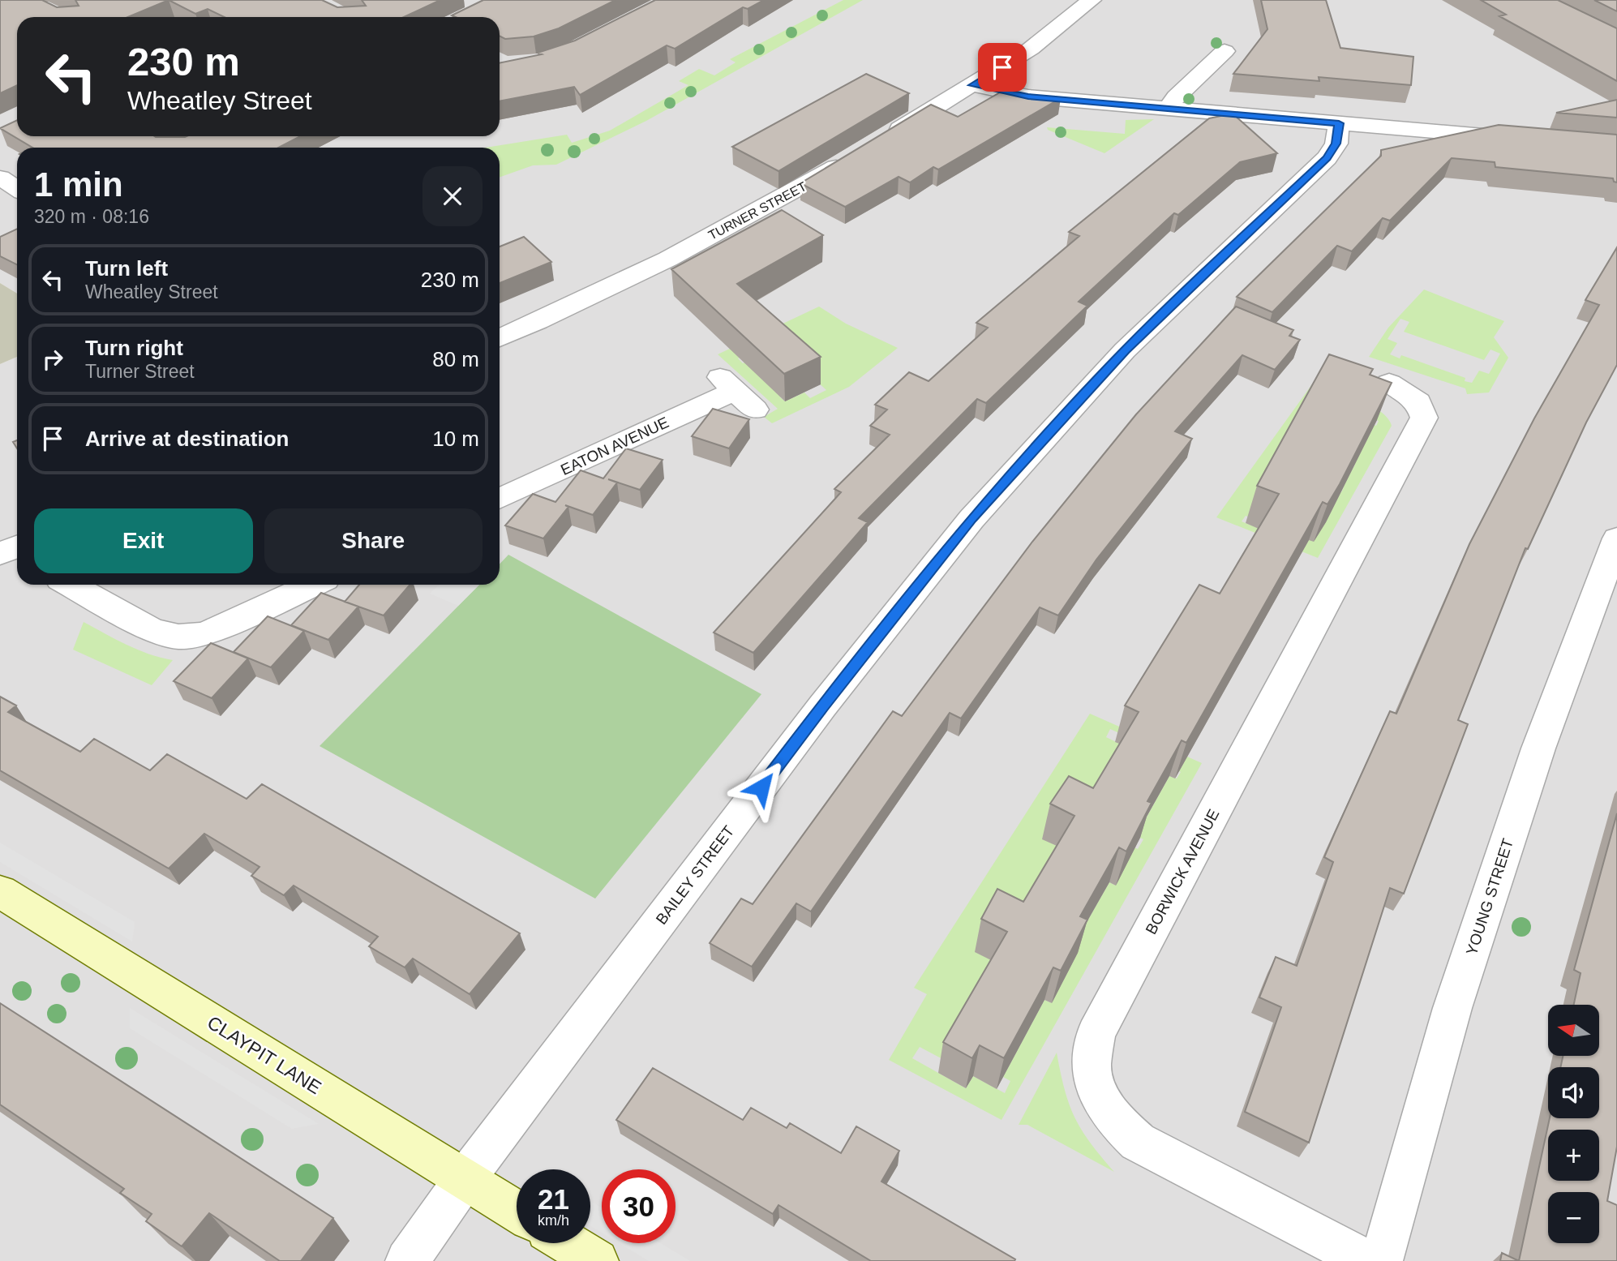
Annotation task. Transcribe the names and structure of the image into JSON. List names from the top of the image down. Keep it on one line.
{"streets":{"street":["TURNER STREET","EATON AVENUE","BORWICK AVENUE","BAILEY STREET","YOUNG STREET","CLAYPIT LANE"]},"crossings":[["BAILEY STREET","CLAYPIT LANE"]],"north":"left","page":{"turn":["230 m","Wheatley Street"],"heading":["1 min","320 m · 08:16"],"list":[{"name":"Turn left","note":"Wheatley Street","value":"230 m"},{"name":"Turn right","note":"Turner Street","value":"80 m"},{"name":"Arrive at destination","value":"10 m"}],"buttons":["Exit","Share"],"map_buttons":["+","−"],"speed":"21 km/h","limit":"30"}}
